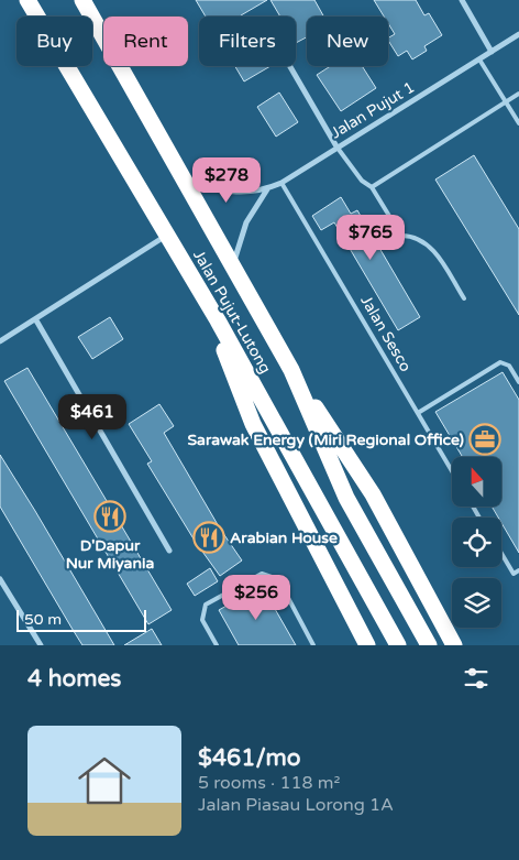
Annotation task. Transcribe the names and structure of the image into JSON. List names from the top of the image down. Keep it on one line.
{"streets":{"highway":["Jalan Pujut-Lutong"],"street":["Jalan Pujut 1"],"lane":["Jalan Sesco"]},"crossings":[["Jalan Pujut 1","Jalan Pujut-Lutong"],["Jalan Pujut 1","Jalan Sesco"]],"places":{"office":["Sarawak Energy (Miri Regional Office)"],"restaurant":["D'Dapur Nur Miyania","Arabian House"]},"scale_bar":"50 m","north":"top","page":{"chip":["Buy","Rent","Filters","New"],"price":["$278","$765","$461","$256"],"scale":"50 m","heading":"4 homes","list":[{"name":"$461/mo","note":"5 rooms · 118 m² · Jalan Piasau Lorong 1A"}]}}
